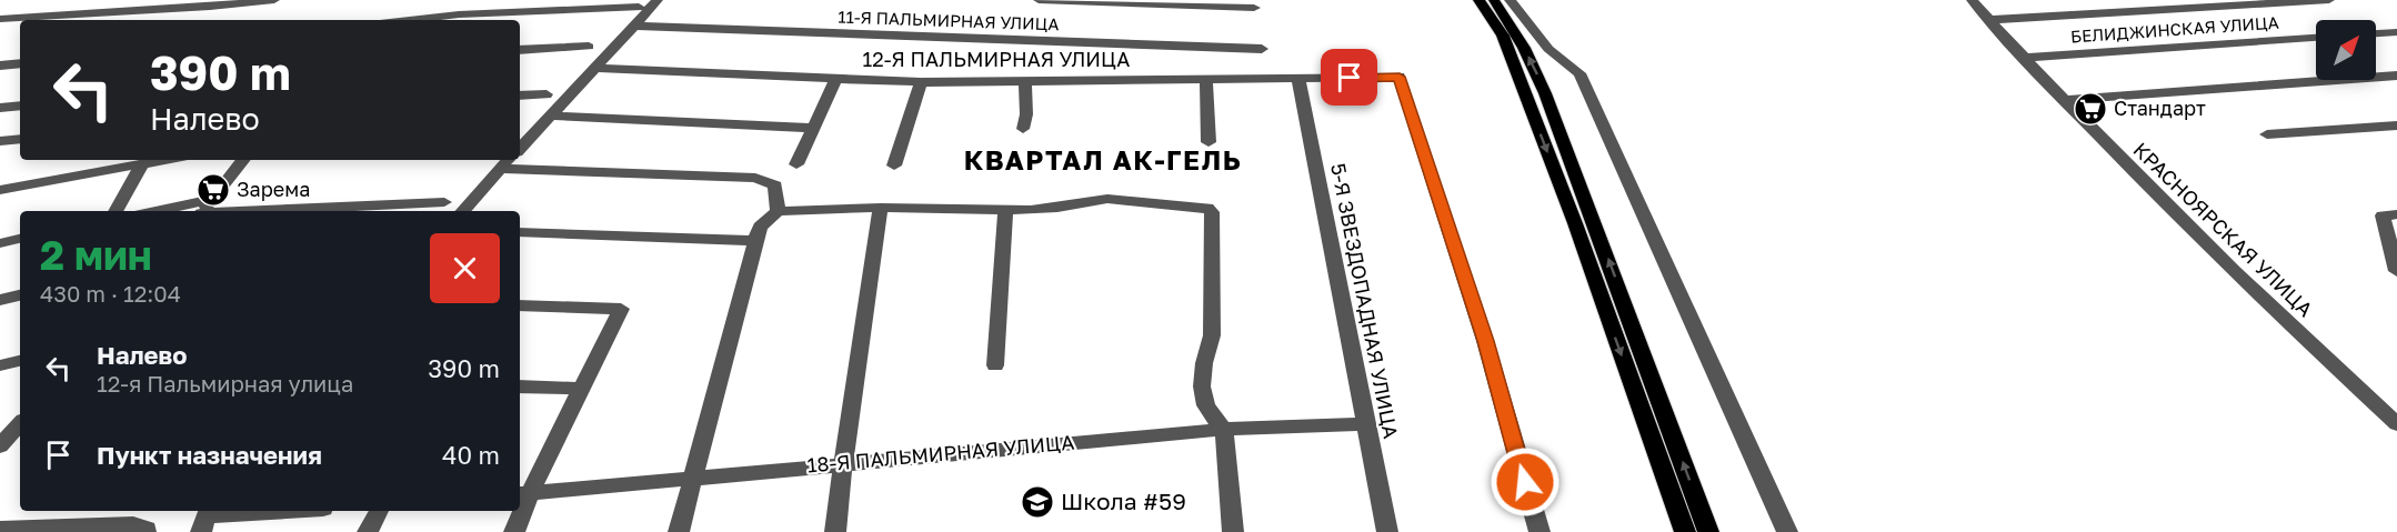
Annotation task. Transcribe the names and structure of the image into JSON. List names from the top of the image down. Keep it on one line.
{"streets":{"street":["11-Я ПАЛЬМИРНАЯ УЛИЦА","БЕЛИДЖИНСКАЯ УЛИЦА","12-Я ПАЛЬМИРНАЯ УЛИЦА","КРАСНОЯРСКАЯ УЛИЦА","5-Я ЗВЕЗДОПАДНАЯ УЛИЦА","18-Я ПАЛЬМИРНАЯ УЛИЦА"]},"crossings":[["БЕЛИДЖИНСКАЯ УЛИЦА","КРАСНОЯРСКАЯ УЛИЦА"],["12-Я ПАЛЬМИРНАЯ УЛИЦА","5-Я ЗВЕЗДОПАДНАЯ УЛИЦА"],["5-Я ЗВЕЗДОПАДНАЯ УЛИЦА","18-Я ПАЛЬМИРНАЯ УЛИЦА"]],"districts":["КВАРТАЛ АК-ГЕЛЬ"],"places":{"supermarket":["Стандарт","Зарема"],"school or university":["Школа #59"]},"north":"top right","page":{"turn":["390 m","Налево"],"heading":["2 мин","430 m · 12:04"],"list":[{"name":"Налево","note":"12-я Пальмирная улица","value":"390 m"},{"name":"Пункт назначения","value":"40 m"}]}}
